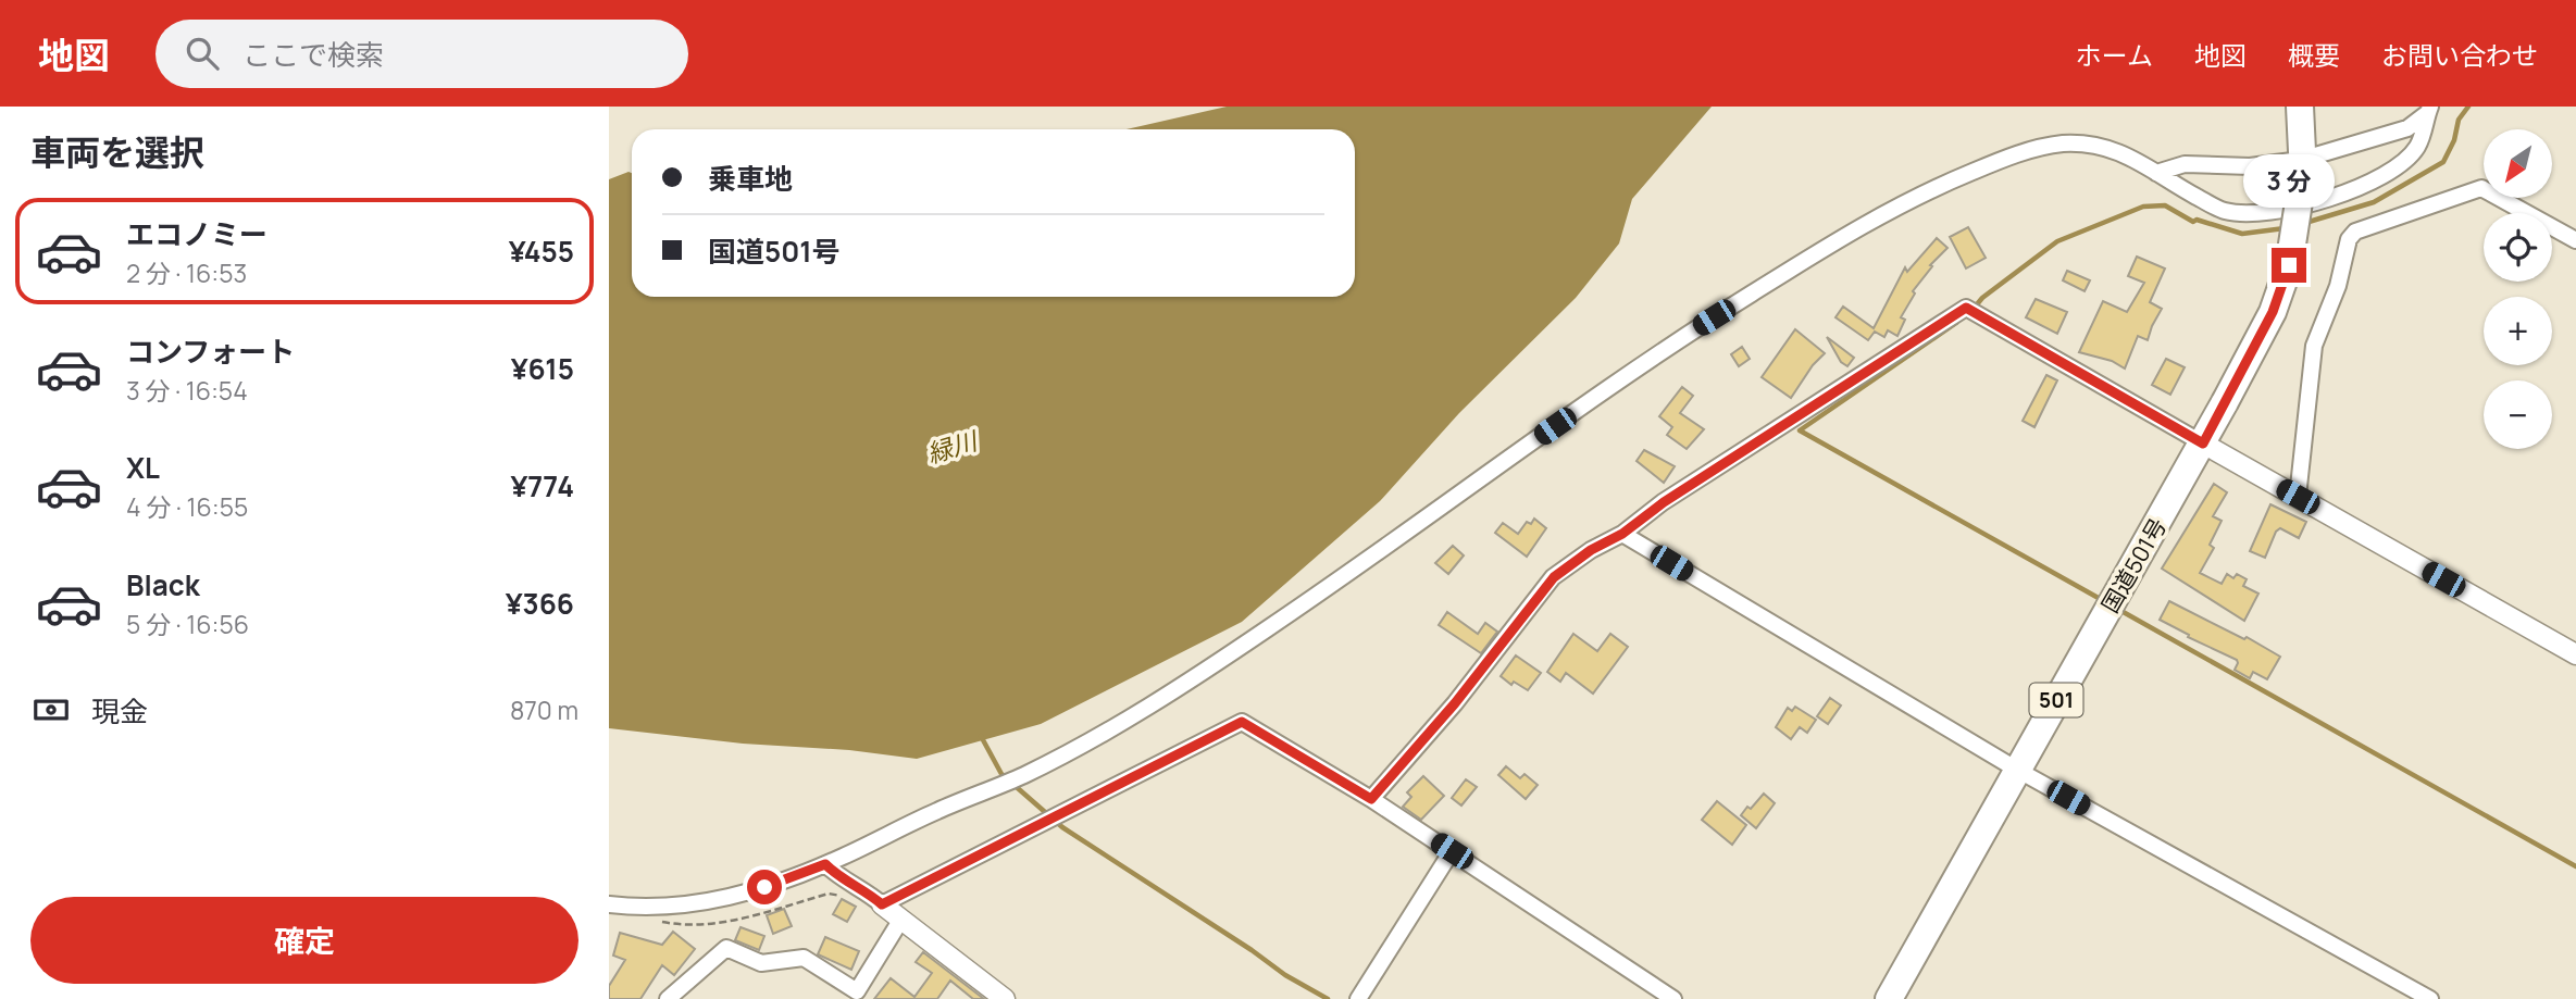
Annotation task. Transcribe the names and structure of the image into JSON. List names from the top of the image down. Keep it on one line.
{"streets":{"highway":["国道501号","501"]},"water":["緑川"],"north":"bottom left","page":{"header":"地図","search":"ここで検索","nav":["ホーム","地図","概要","お問い合わせ"],"heading":"車両を選択","map_buttons":["+","−"],"banner":["乗車地","国道501号"],"bubble":"3 分","list":[{"name":"エコノミー","note":"2 分 · 16:53","value":"¥455"},{"name":"コンフォート","note":"3 分 · 16:54","value":"¥615"},{"name":"XL","note":"4 分 · 16:55","value":"¥774"},{"name":"Black","note":"5 分 · 16:56","value":"¥366"}],"pay":["現金","870 m"],"buttons":"確定"}}
